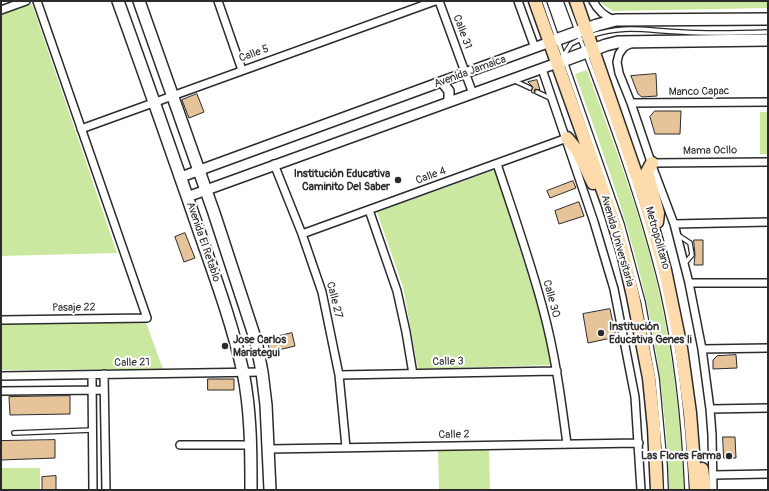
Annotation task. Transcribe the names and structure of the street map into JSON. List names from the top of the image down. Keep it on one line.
{"streets":{"main road":["Avenida Jamaica","Avenida Universitaria","Avenida El Retablo"],"street":["Calle 31","Calle 5","Manco Capac","Mama Ocllo","Calle 4","Calle 30","Calle 27","Pasaje 22","Calle 3","Calle 21","Calle 2"],"lane":["Metropolitano"]},"crossings":[["Calle 31","Avenida Jamaica"],["Calle 5","Avenida El Retablo"],["Calle 5","Pasaje 22"],["Avenida Jamaica","Metropolitano"],["Avenida Jamaica","Avenida Universitaria"],["Avenida Jamaica","Avenida El Retablo"],["Avenida Jamaica","Calle 27"],["Calle 4","Avenida Universitaria"],["Calle 4","Calle 30"],["Calle 4","Calle 27"],["Avenida Universitaria","Calle 2"],["Avenida El Retablo","Calle 21"],["Avenida El Retablo","Calle 2"],["Calle 30","Calle 3"],["Calle 30","Calle 2"],["Calle 27","Calle 3"],["Calle 27","Calle 2"]],"places":["Institución Educativa Caminito Del Saber","Institución Educativa Genes Ii","Jose Carlos Mariategui","Las Flores Farma"]}
